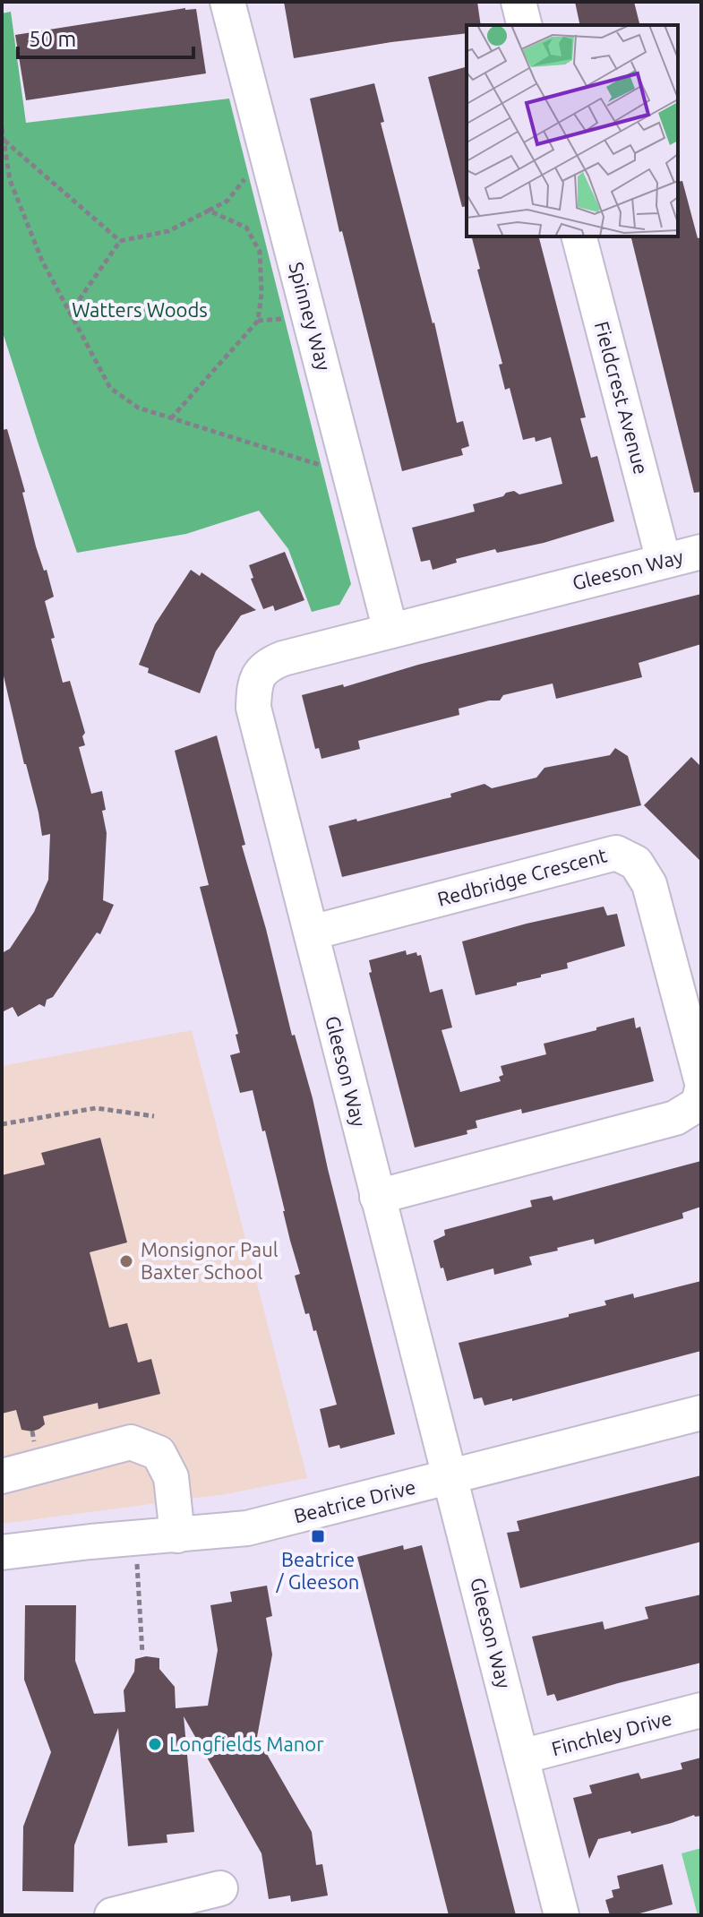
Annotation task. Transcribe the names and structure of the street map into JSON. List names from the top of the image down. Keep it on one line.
{"streets":{"street":["Spinney Way","Fieldcrest Avenue","Gleeson Way","Redbridge Crescent","Beatrice Drive","Finchley Drive"]},"crossings":[["Spinney Way","Gleeson Way"],["Fieldcrest Avenue","Gleeson Way"],["Gleeson Way","Redbridge Crescent"],["Gleeson Way","Beatrice Drive"],["Gleeson Way","Finchley Drive"]],"parks":["Watters Woods"],"places":{"other":["Monsignor Paul Baxter School","Longfields Manor"],"transit":["Beatrice / Gleeson"]},"scale_bar":"50 m"}
